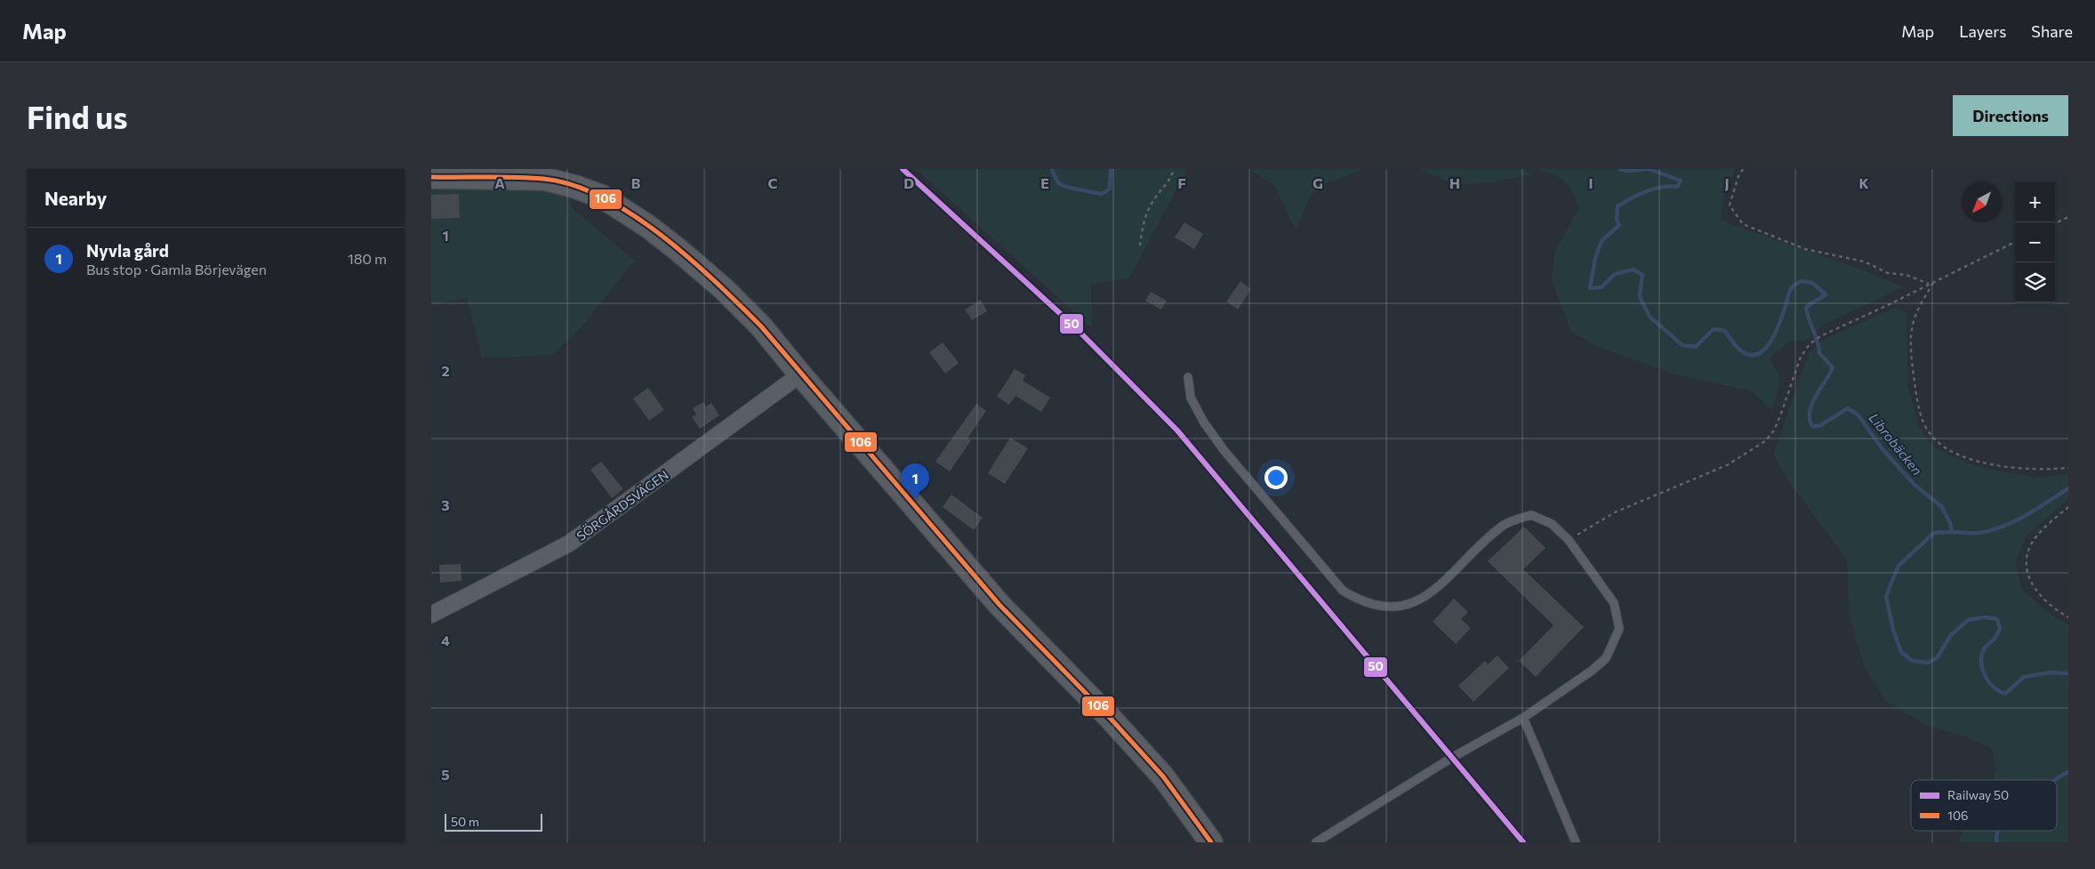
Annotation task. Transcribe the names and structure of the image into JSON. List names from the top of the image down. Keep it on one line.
{"streets":{"street":["SÖRGÅRDSVÄGEN"]},"water":["Librobäcken"],"lines":["rail line 50","transit line 106"],"legend":["Railway 50","106"],"scale_bar":"50 m","north":"bottom left","page":{"header":"Map","nav":["Map","Layers","Share"],"buttons":"Directions","title":"Find us","heading":"Nearby","map_buttons":["+","−"],"list":[{"mark":"1","name":"Nyvla gård","note":"Bus stop · Gamla Börjevägen","value":"180 m"}],"pins":"1","scale":"50 m"},"grid":{"columns":["A","B","C","D","E","F","G","H","I","J","K"],"rows":["1","2","3","4","5"]}}
